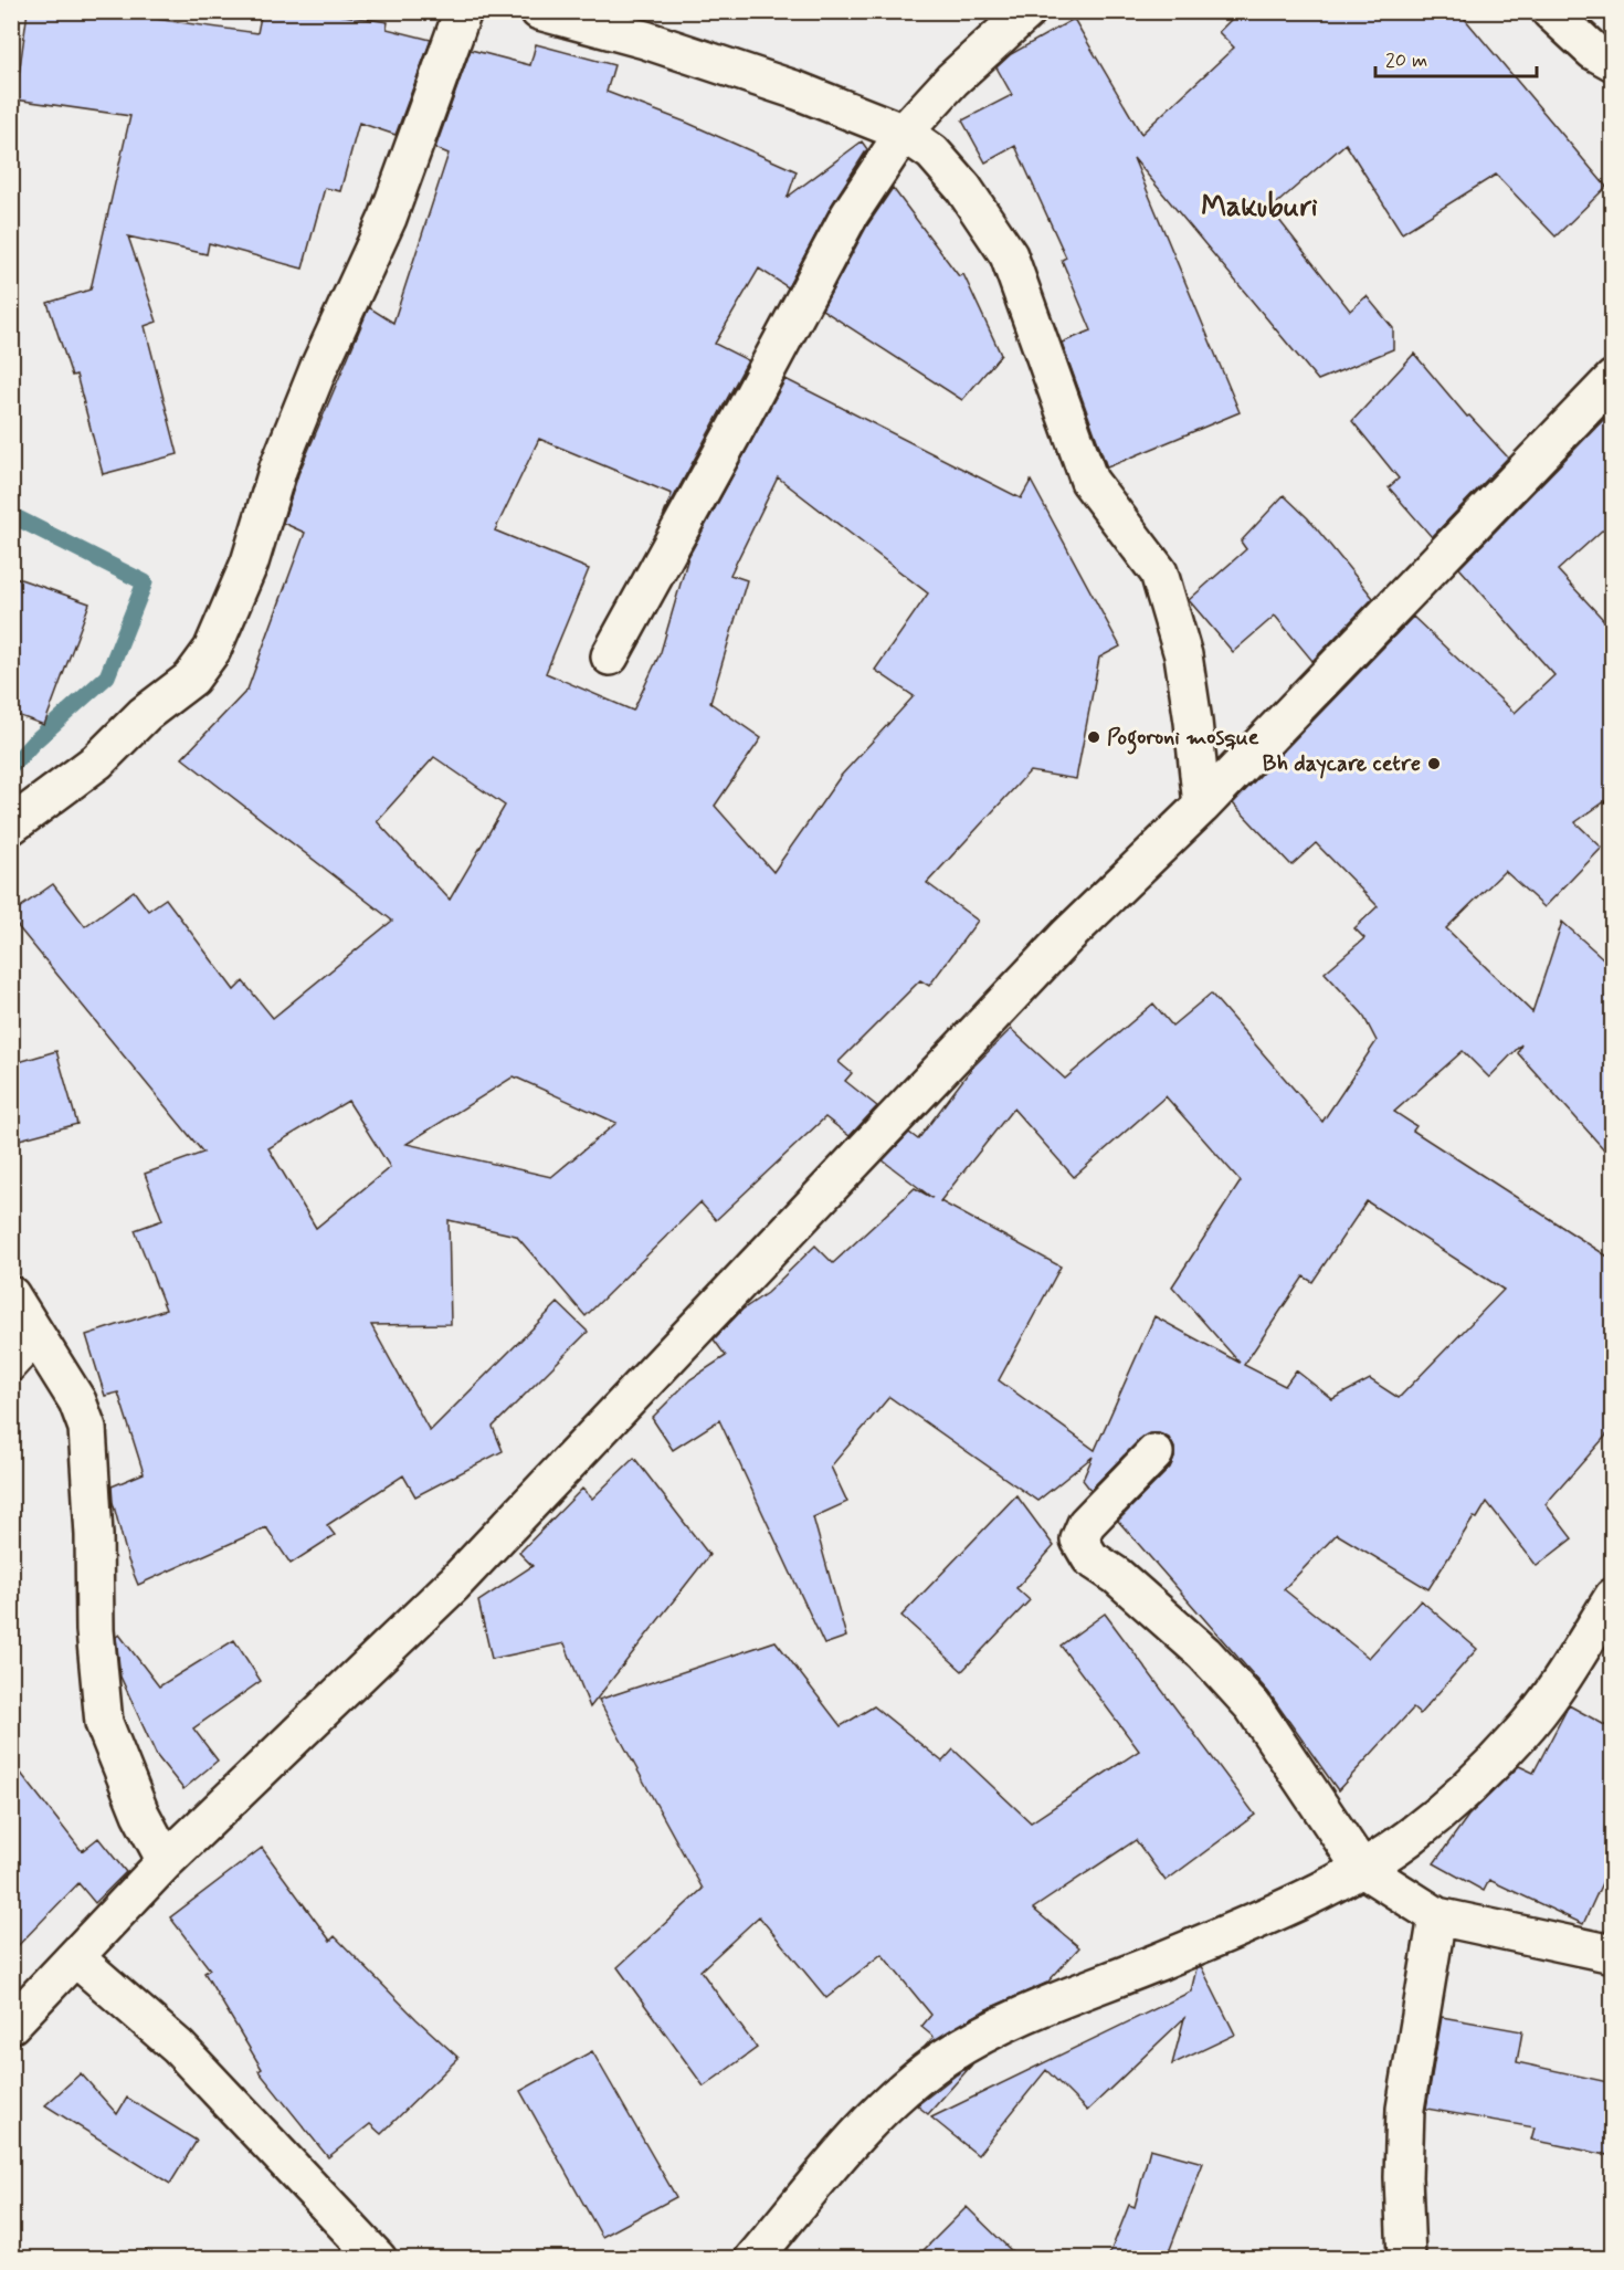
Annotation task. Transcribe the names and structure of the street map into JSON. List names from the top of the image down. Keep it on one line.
{"districts":["Makuburi"],"places":["Pogoroni mosque","Bh daycare cetre"],"scale_bar":"20 m"}
